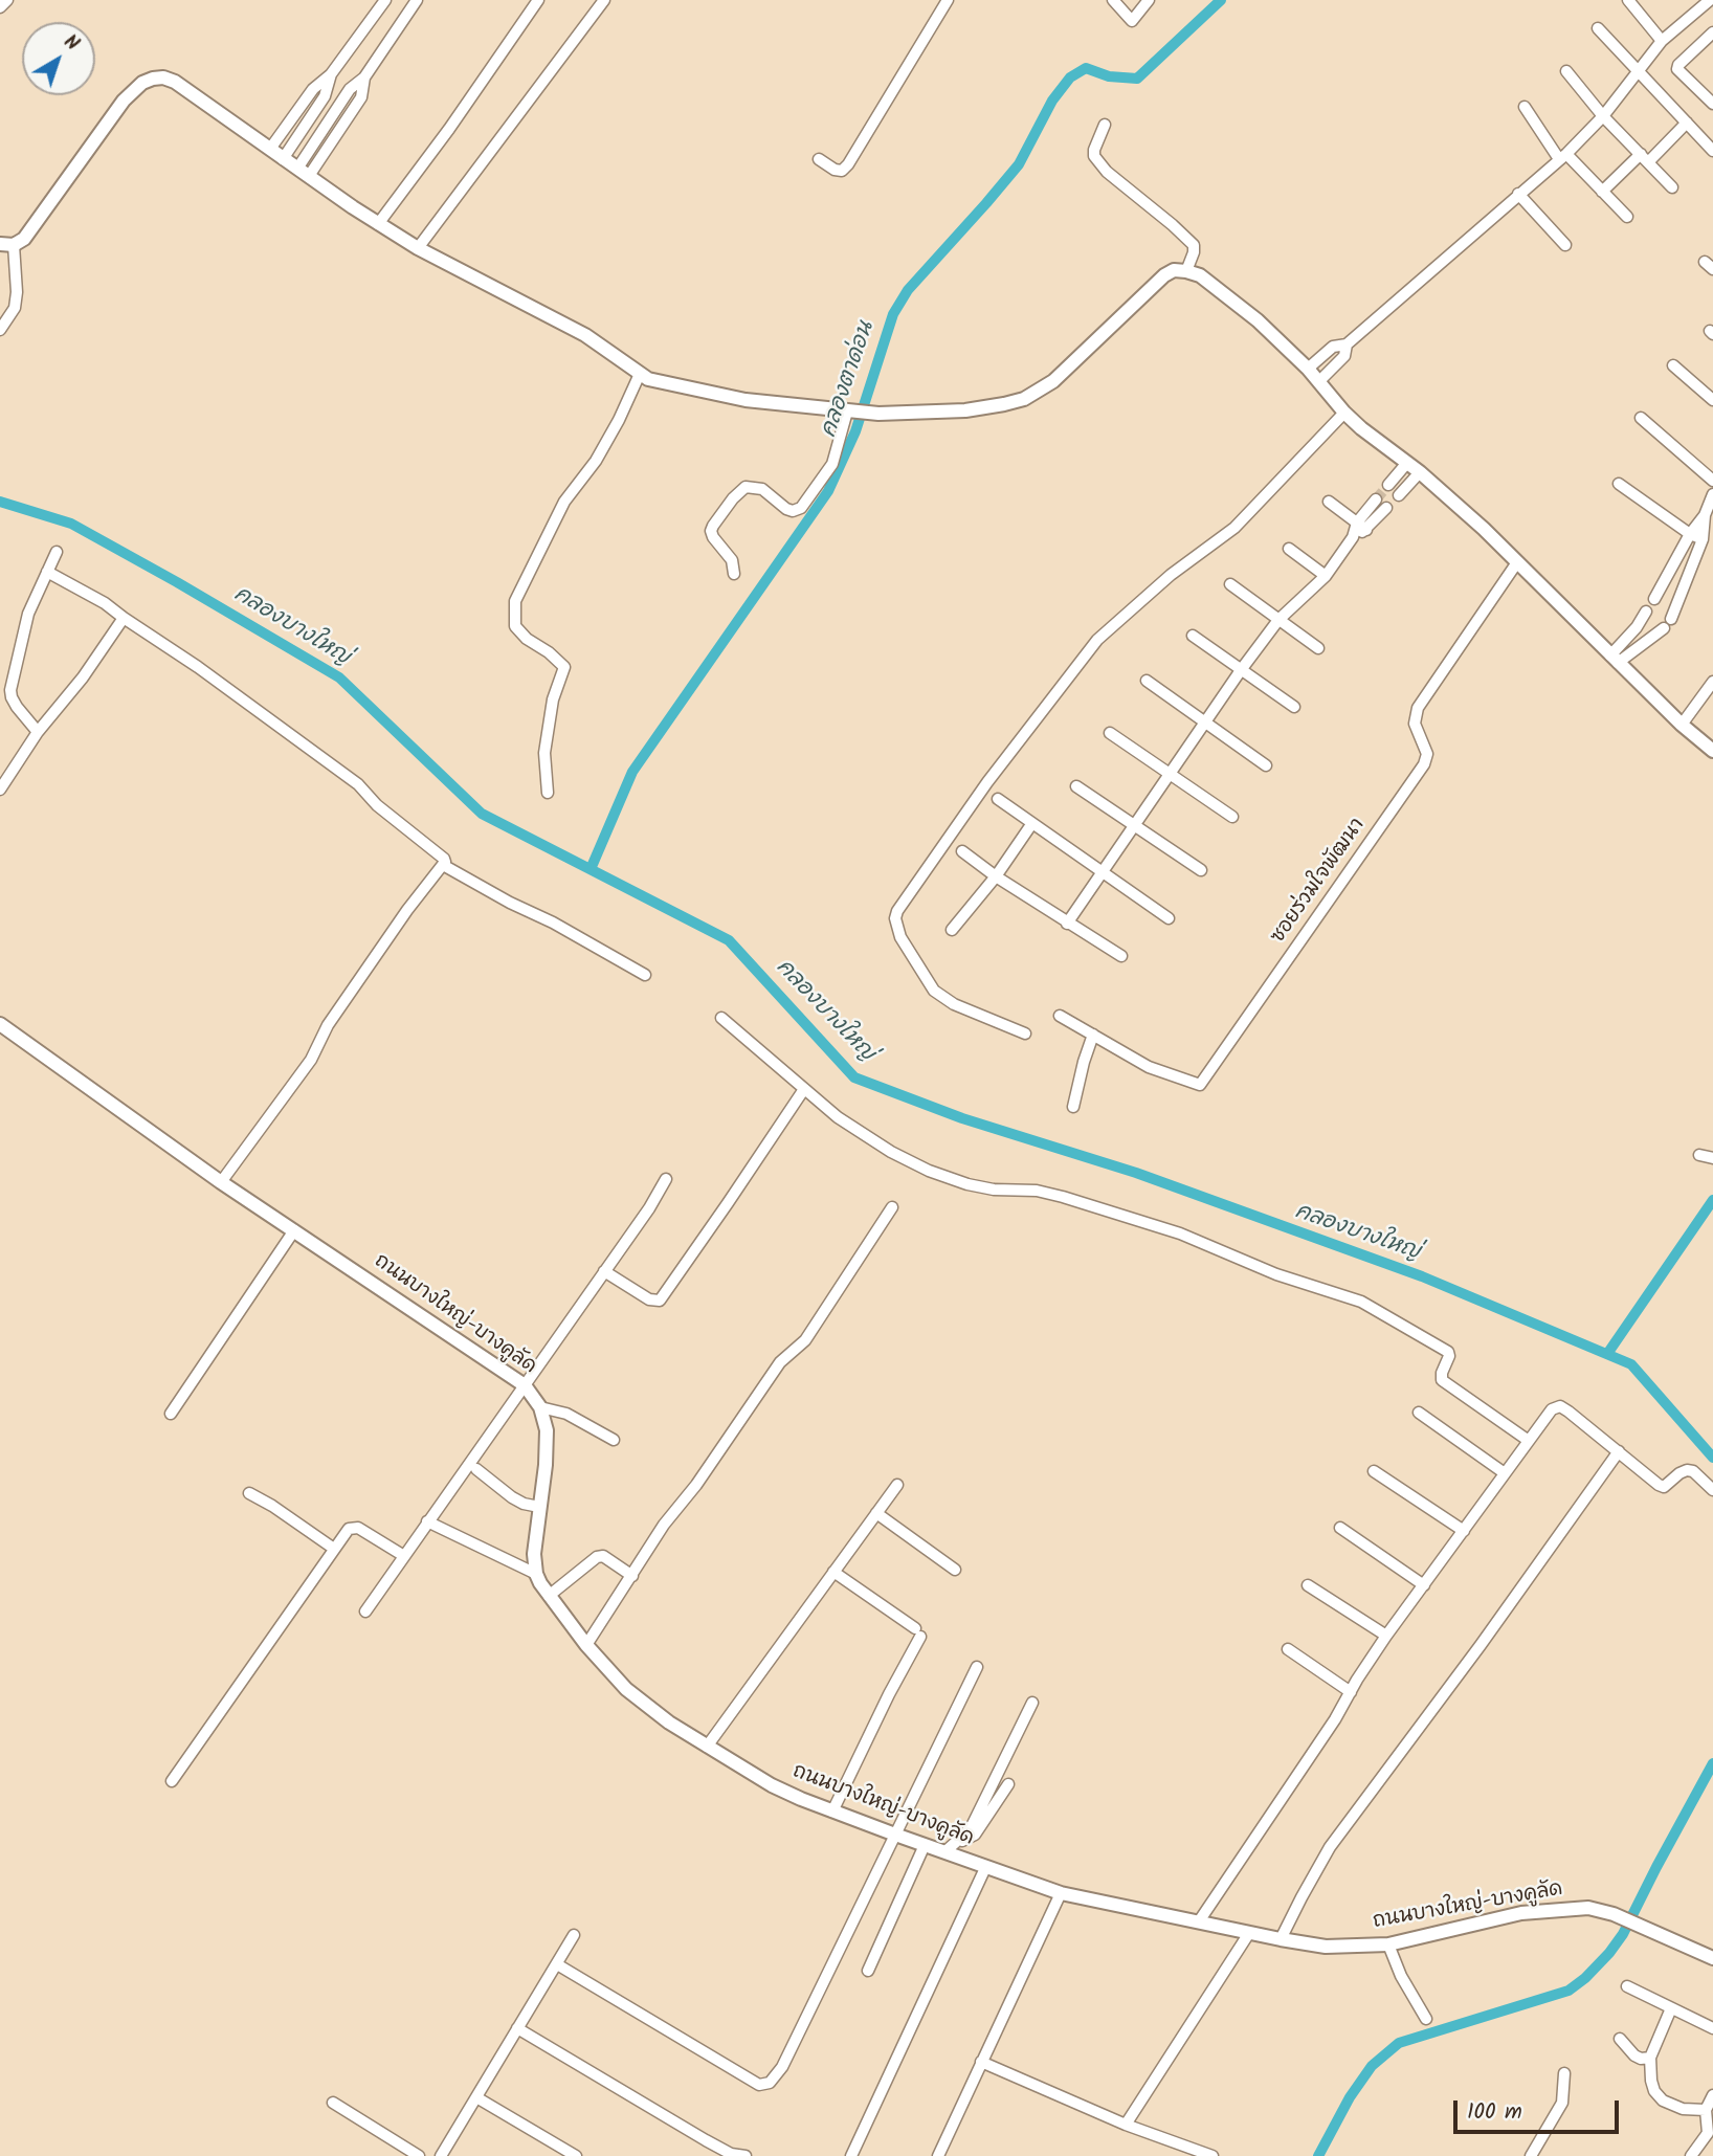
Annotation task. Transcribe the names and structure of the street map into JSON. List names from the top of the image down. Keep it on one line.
{"streets":{"street":["ซอยร่วมใจพัฒนา","ถนนบางใหญ่-บางคูลัด"]},"water":["คลองตาด่อน","คลองบางใหญ่"],"scale_bar":"100 m","north":"top right"}
